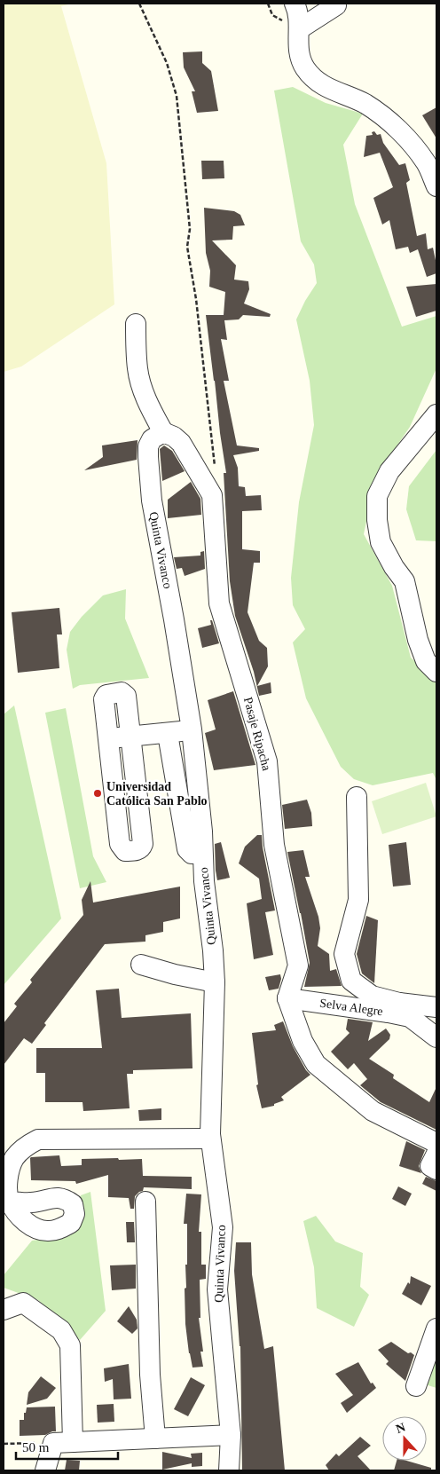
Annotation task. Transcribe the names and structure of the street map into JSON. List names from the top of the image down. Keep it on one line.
{"streets":{"street":["Quinta Vivanco","Pasaje Ripacha","Selva Alegre"]},"crossings":[["Quinta Vivanco","Pasaje Ripacha"],["Pasaje Ripacha","Selva Alegre"]],"places":["Universidad Católica San Pablo"],"scale_bar":"50 m","north":"top"}
